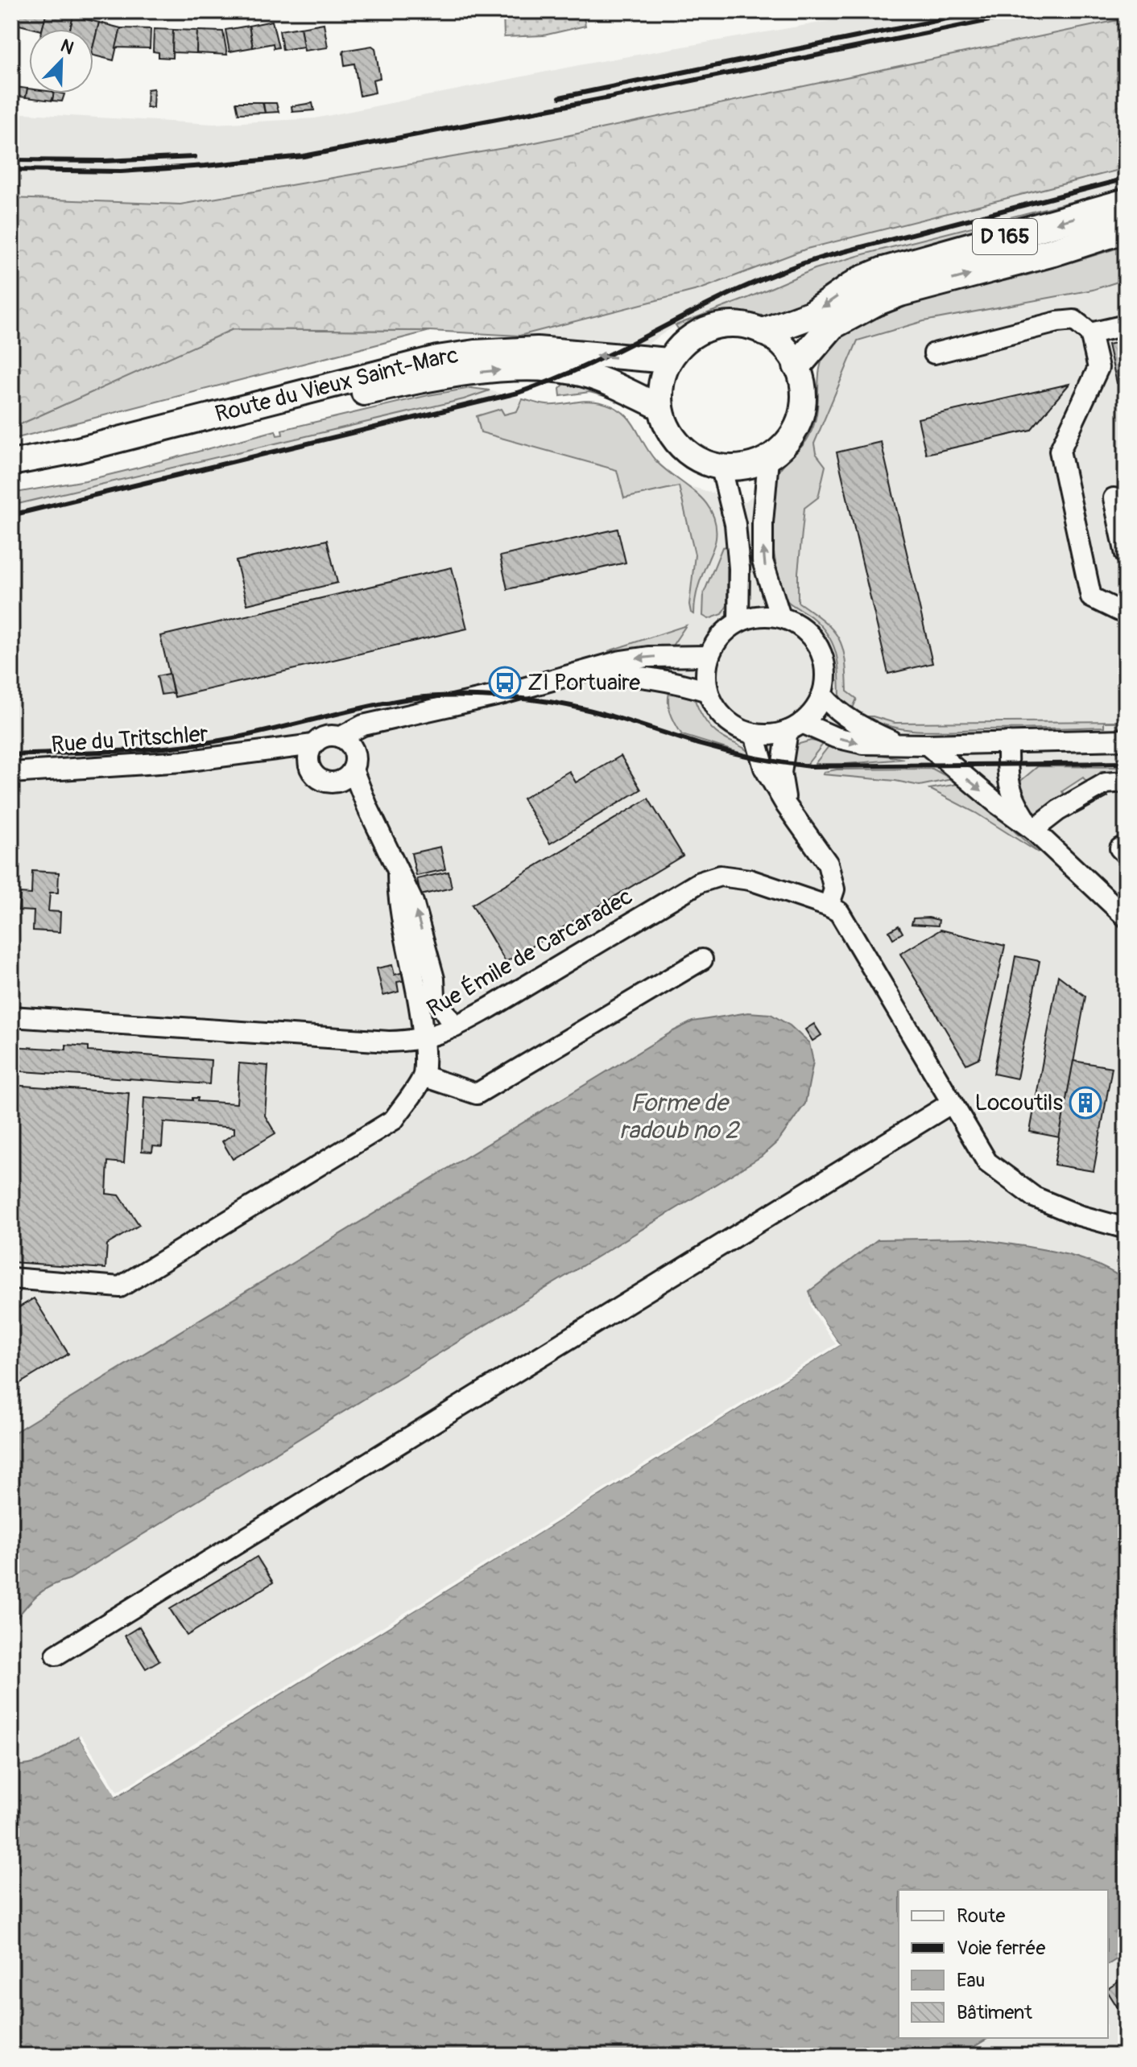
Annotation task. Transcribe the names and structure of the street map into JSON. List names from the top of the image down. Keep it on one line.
{"streets":{"highway":["D 165"],"main road":["Route du Vieux Saint-Marc"],"street":["Rue du Tritschler","Rue Émile de Carcaradec"]},"crossings":[["D 165","Route du Vieux Saint-Marc"]],"water":["Forme de radoub nº 2"],"places":{"bus stop":["ZI Portuaire"],"building":["Locoutils"]},"legend":["Route","Voie ferrée","Eau","Bâtiment"],"north":"top right"}
